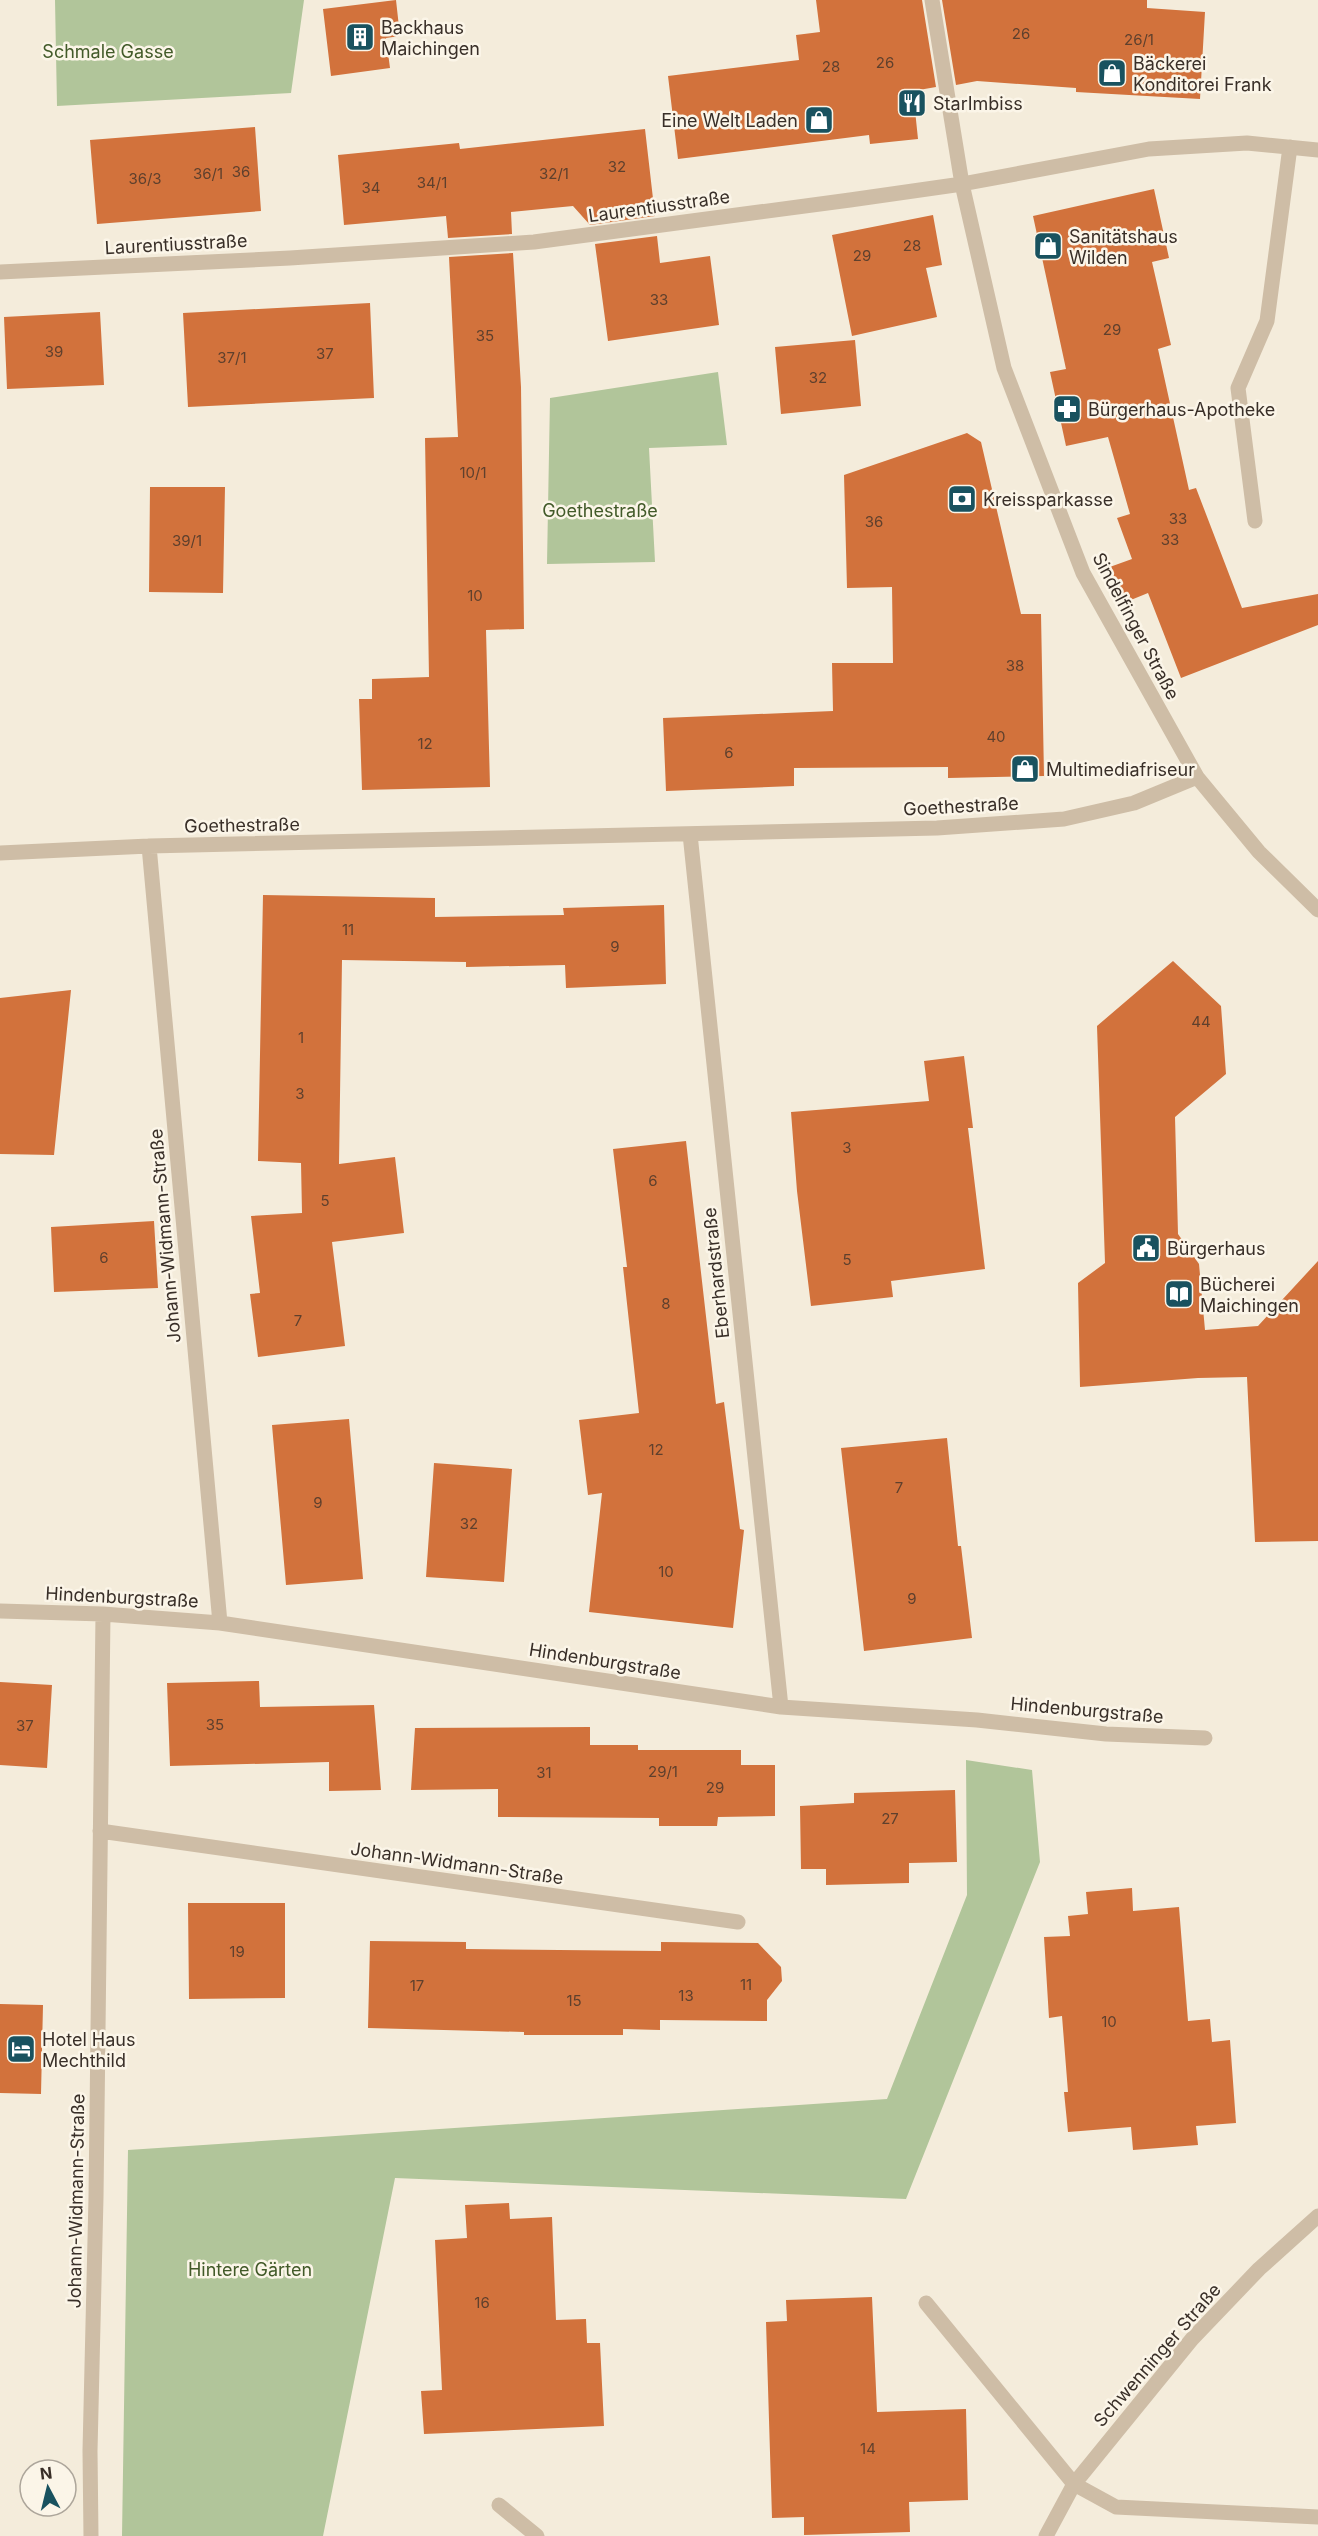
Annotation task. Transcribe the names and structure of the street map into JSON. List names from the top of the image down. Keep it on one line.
{"streets":{"street":["Laurentiusstraße","Sindelfinger Straße","Goethestraße","Johann-Widmann-Straße","Eberhardstraße","Hindenburgstraße","Schwenninger Straße"]},"crossings":[["Laurentiusstraße","Sindelfinger Straße"],["Sindelfinger Straße","Goethestraße"],["Goethestraße","Johann-Widmann-Straße"],["Goethestraße","Eberhardstraße"],["Johann-Widmann-Straße","Hindenburgstraße"],["Eberhardstraße","Hindenburgstraße"]],"parks":["Schmale Gasse","Goethestraße","Hintere Gärten"],"places":{"building":["Backhaus Maichingen"],"shop":["Bäckerei Konditorei Frank","Eine Welt Laden","Sanitätshaus Wilden","Multimediafriseur"],"restaurant":["StarImbiss"],"pharmacy":["Bürgerhaus-Apotheke"],"bank":["Kreissparkasse"],"public building":["Bürgerhaus"],"library":["Bücherei Maichingen"],"hotel":["Hotel Haus Mechthild"]},"house_numbers":["26","26/1","26","28","32","36","36/1","32/1","36/3","34/1","34","28","29","33","29","35","39","37","37/1","32","10/1","33","36","33","39/1","10","38","40","12","6","11","9","44","1","3","3","6","5","6","5","8","7","12","7","9","32","10","9","35","37","29/1","31","29","27","19","11","17","13","15","10","16","14"],"north":"top"}
